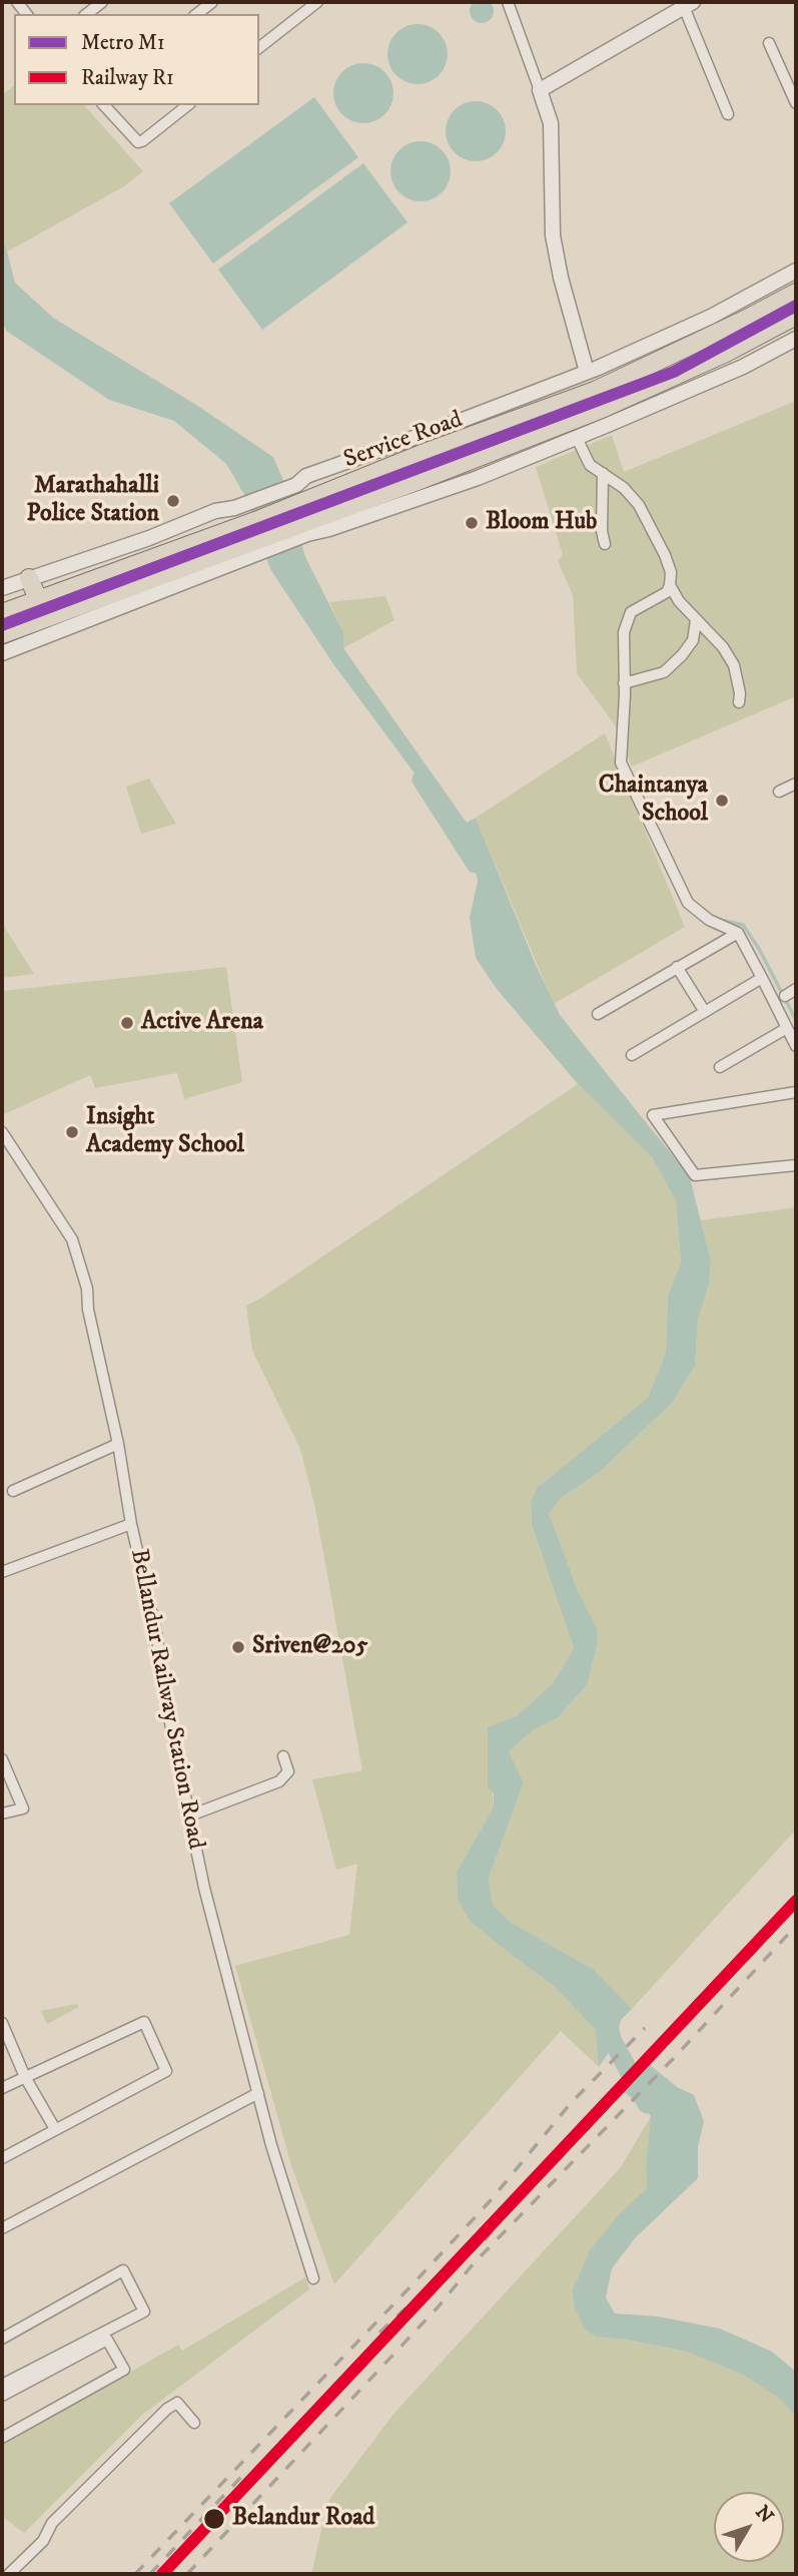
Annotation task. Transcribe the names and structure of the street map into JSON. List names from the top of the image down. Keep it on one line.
{"streets":{"street":["Service Road","Bellandur Railway Station Road"]},"places":["Marathahalli Police Station","Bloom Hub","Chaintanya School","Active Arena","Insight Academy School","Sriven@205","Belandur Road"],"lines":["metro line M1","rail line R1"],"legend":["Metro M1","Railway R1"],"north":"top right"}
